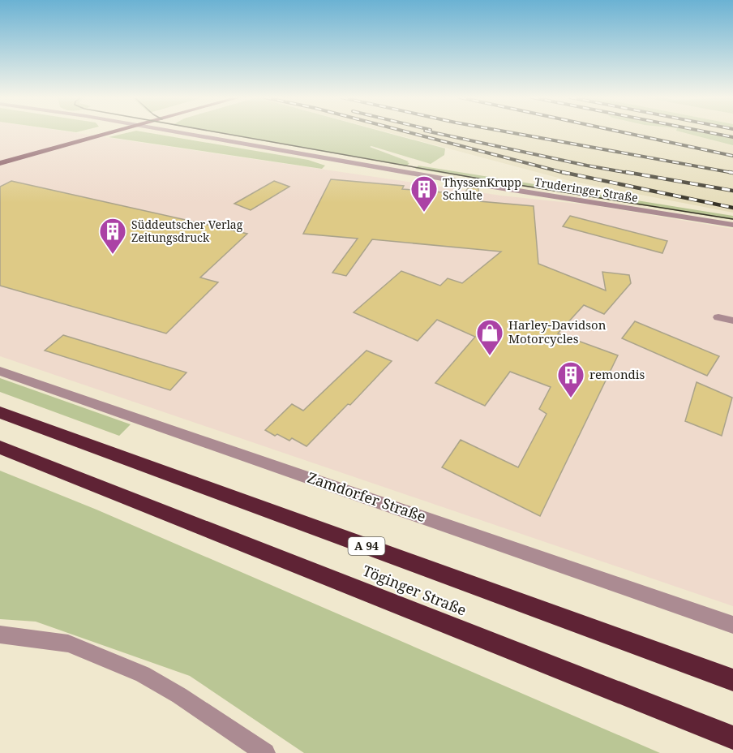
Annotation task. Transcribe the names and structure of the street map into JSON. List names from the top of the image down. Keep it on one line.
{"streets":{"highway":["A 94","Töginger Straße"],"street":["Truderinger Straße","Zamdorfer Straße"]},"places":{"building":["ThyssenKrupp Schulte","Süddeutscher Verlag Zeitungsdruck","remondis"],"shop":["Harley-Davidson Motorcycles"]}}
